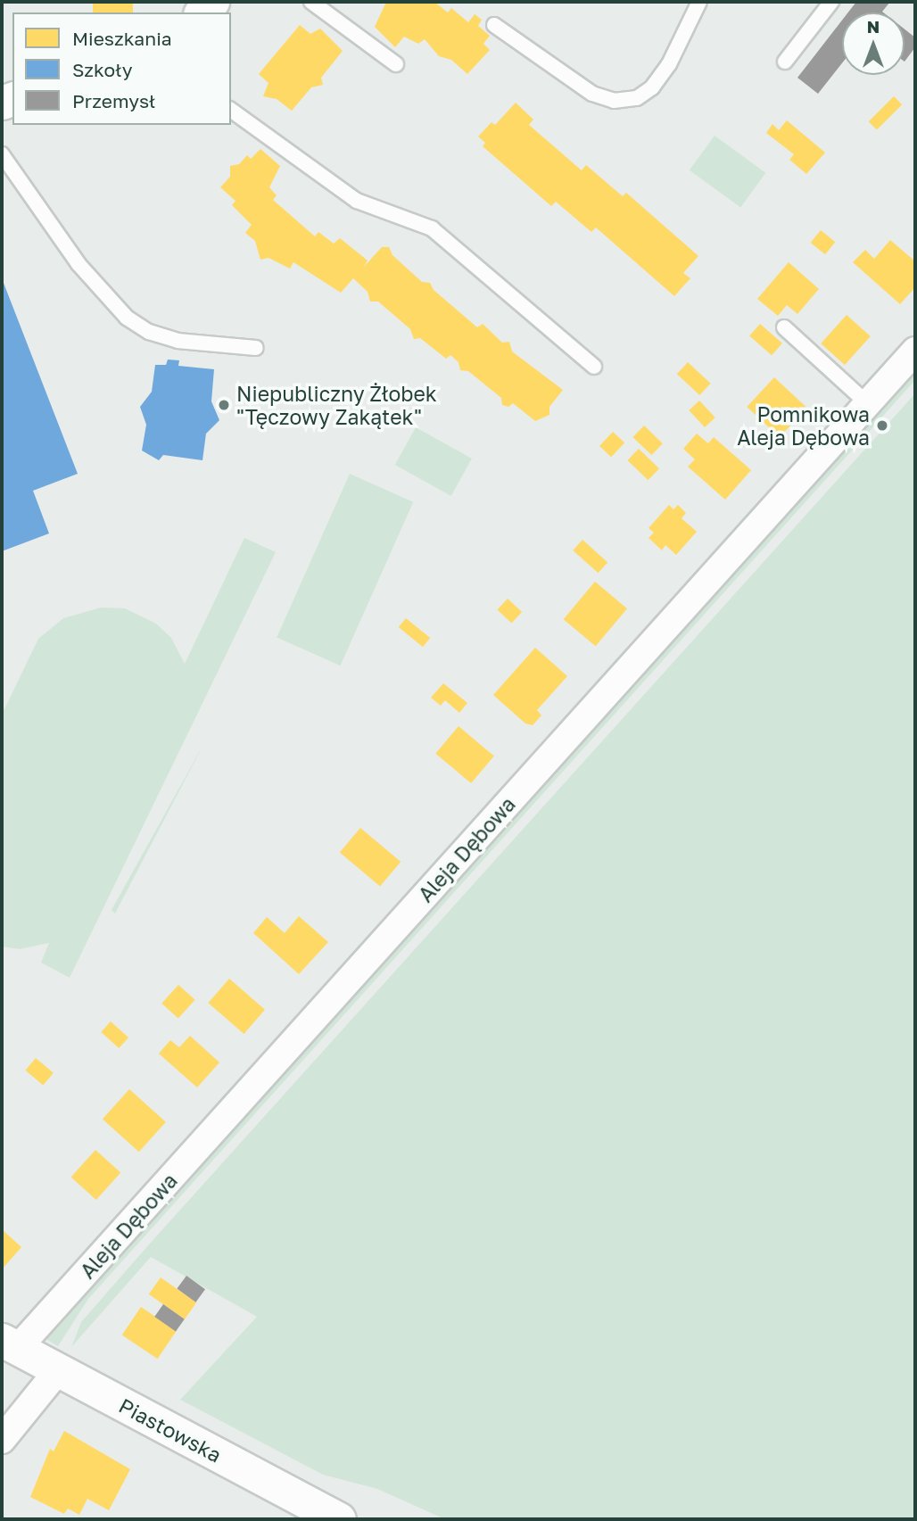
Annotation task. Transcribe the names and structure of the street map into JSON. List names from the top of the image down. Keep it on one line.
{"streets":{"street":["Aleja Dębowa","Piastowska"]},"crossings":[["Aleja Dębowa","Piastowska"]],"places":["Niepubliczny Żłobek \"Tęczowy Zakątek\"","Pomnikowa Aleja Dębowa"],"legend":["Mieszkania","Szkoły","Przemysł"],"north":"top"}
